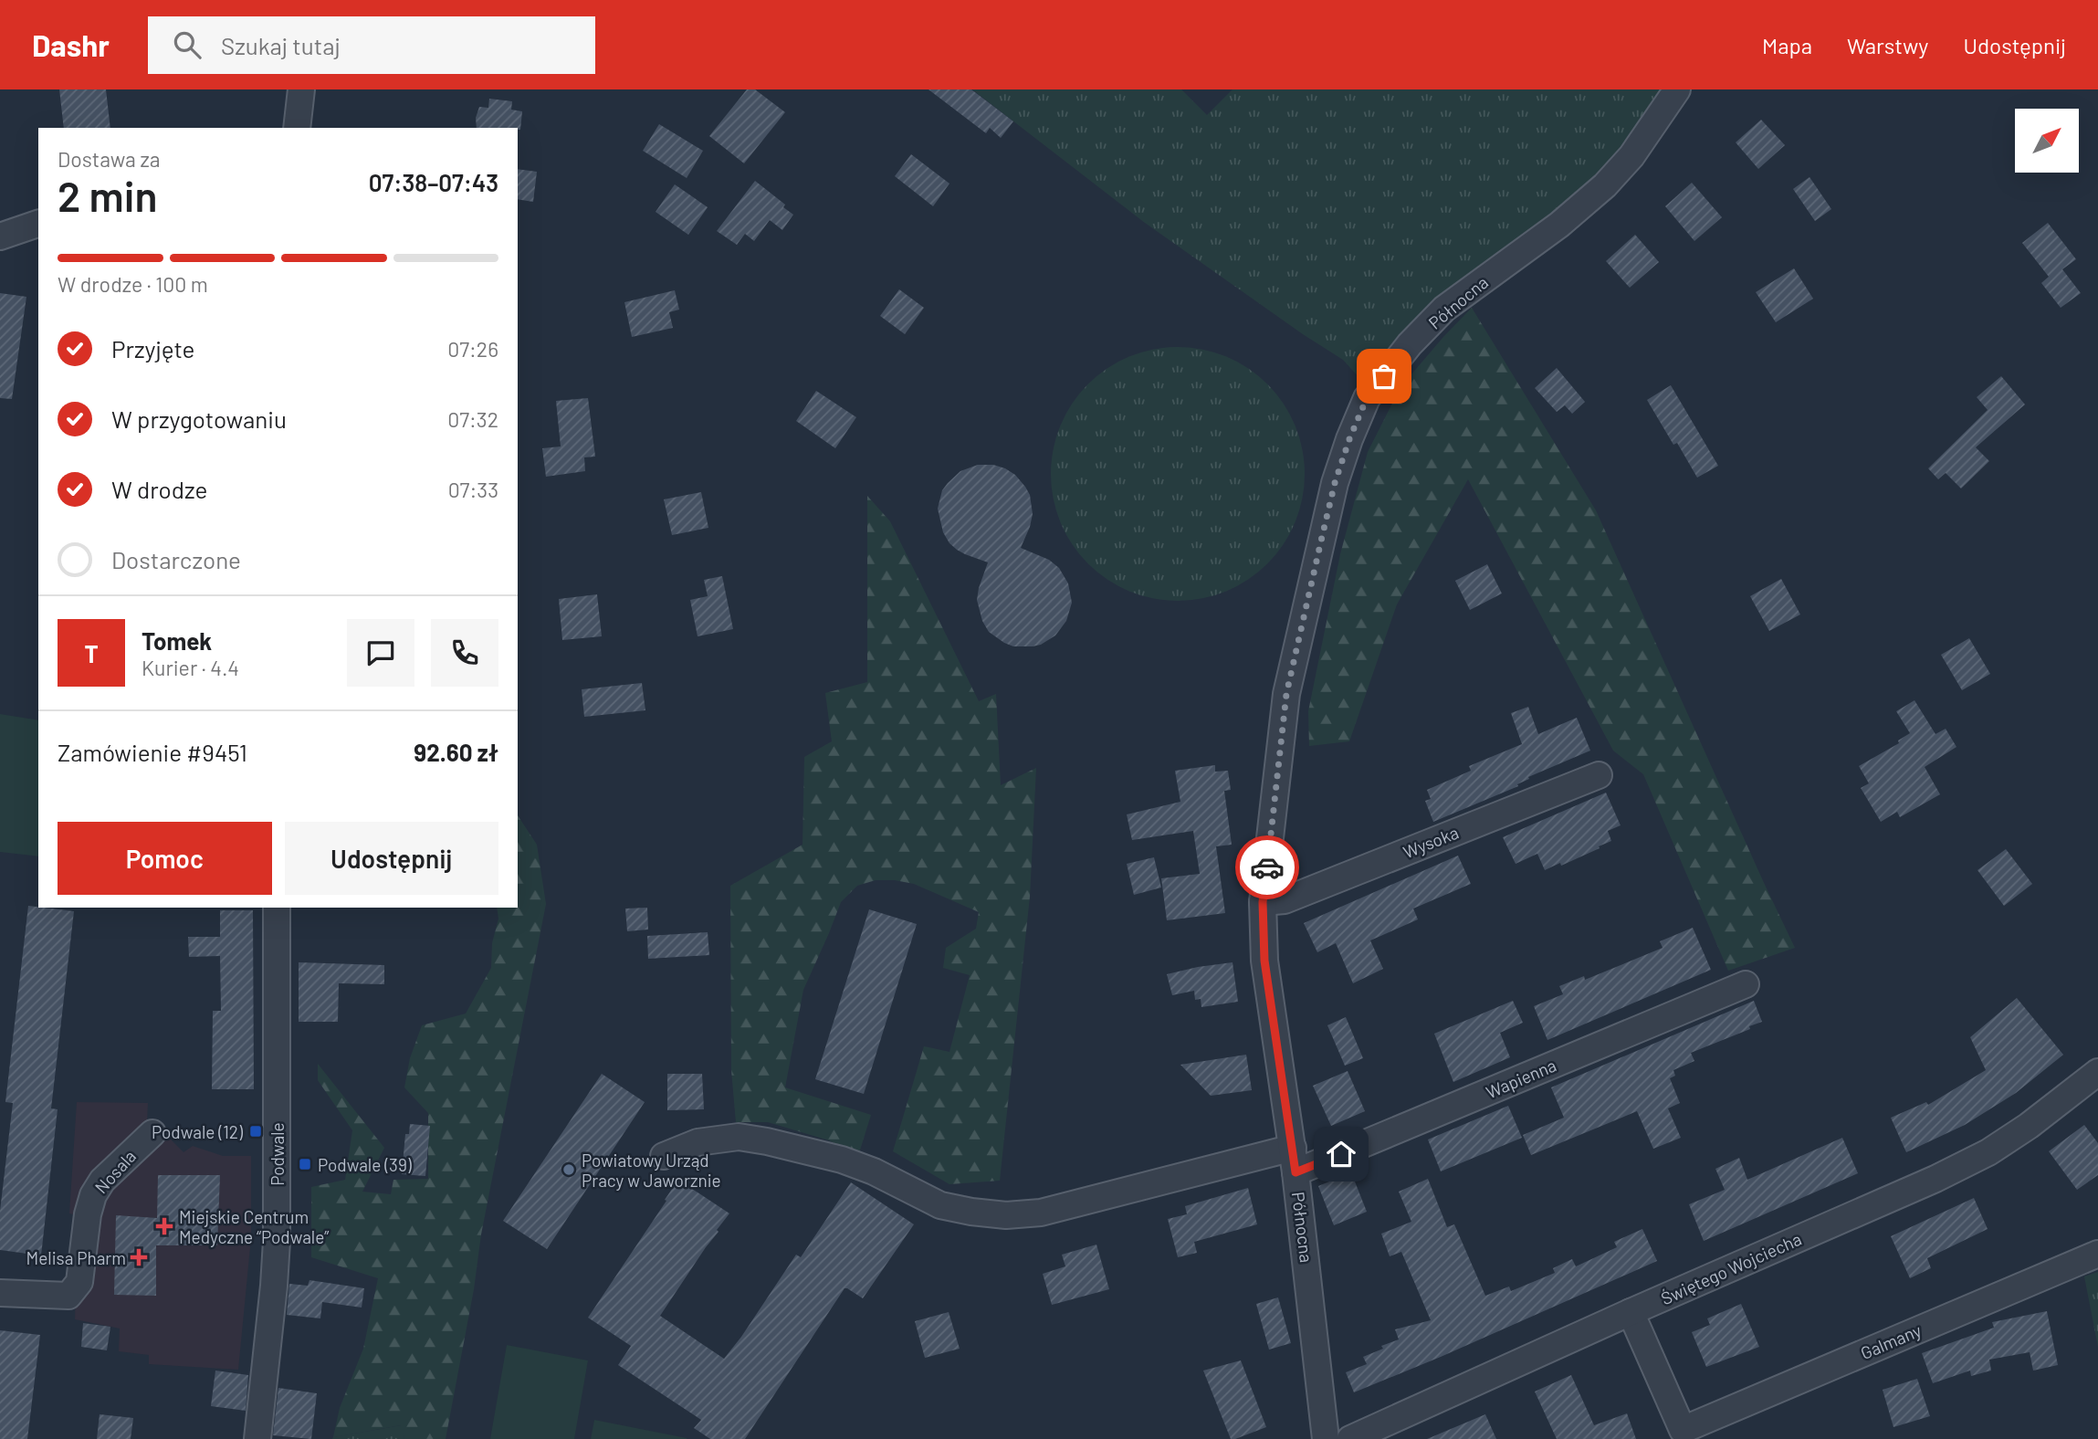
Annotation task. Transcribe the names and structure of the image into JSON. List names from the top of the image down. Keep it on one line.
{"streets":{"street":["Północna","Wysoka","Wapienna","Podwale","Nosala","Świętego Wojciecha","Galmany"]},"crossings":[["Północna","Wysoka"],["Północna","Wapienna"],["Świętego Wojciecha","Galmany"]],"places":{"transit":["Podwale (12)","Podwale (39)"],"other":["Powiatowy Urząd Pracy w Jaworznie"],"health":["Miejskie Centrum Medyczne “Podwale”","Melisa Pharm"]},"north":"top right","page":{"header":"Dashr","search":"Szukaj tutaj","nav":["Mapa","Warstwy","Udostępnij"],"heading":["2 min","Dostawa za","07:38–07:43"],"panel":["Tomek","Kurier · 4.4","Zamówienie #9451","92.60 zł"],"bar":"W drodze · 100 m","list":[["Przyjęte","07:26"],["W przygotowaniu","07:32"],["W drodze","07:33"],"Dostarczone"],"round":"T","buttons":["Pomoc","Udostępnij"]}}
